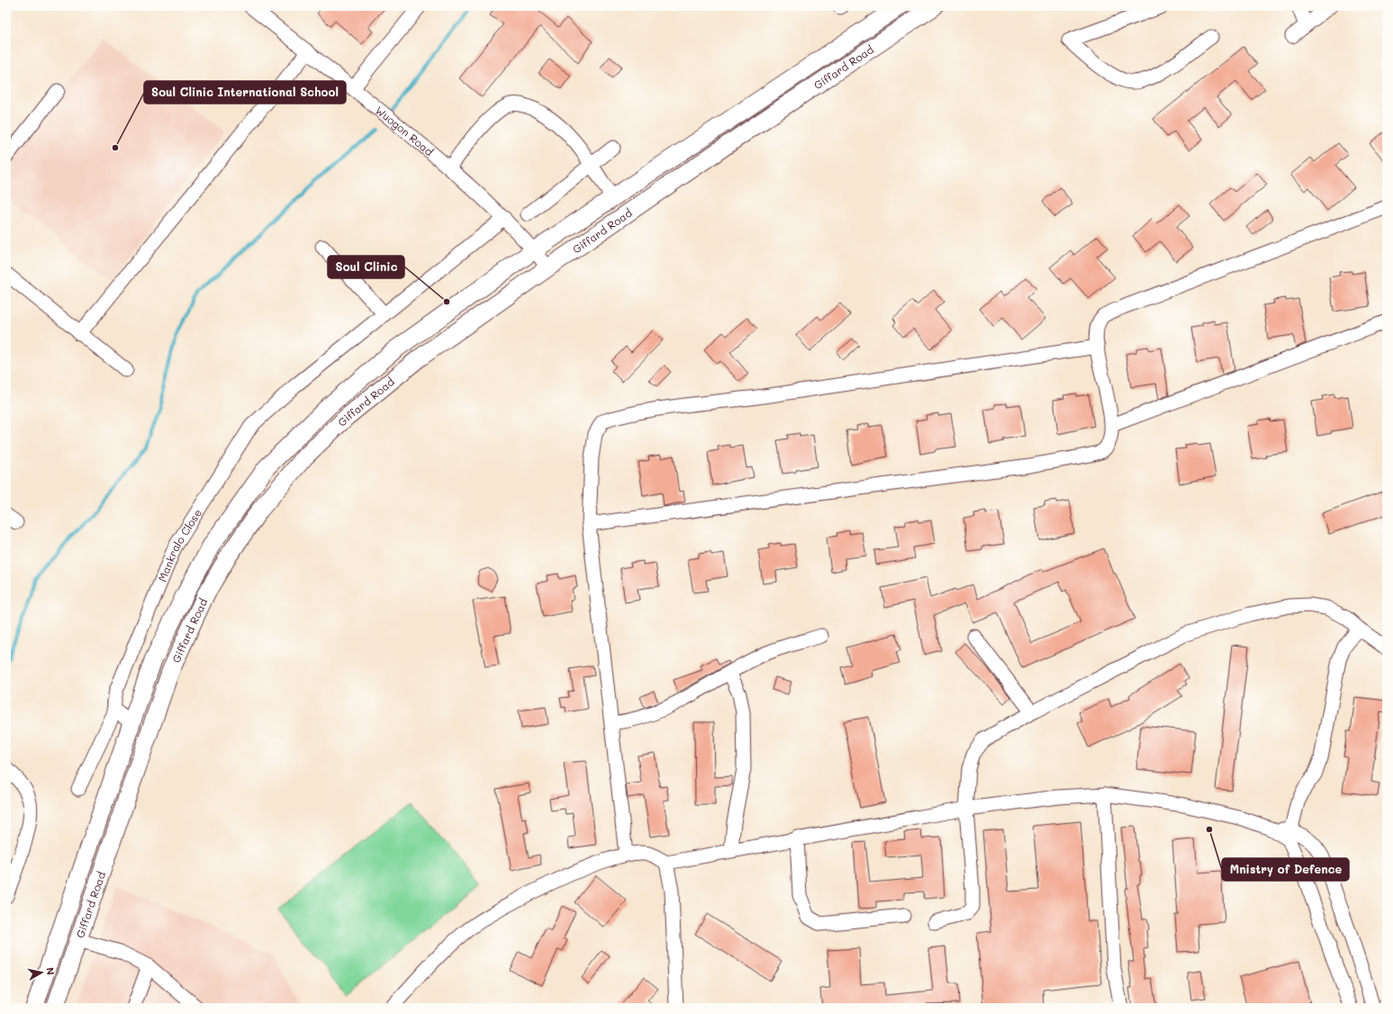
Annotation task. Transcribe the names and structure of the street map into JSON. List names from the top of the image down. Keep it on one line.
{"streets":{"main road":["Giffard Road"],"street":["Wuogon Road","Mankralo Close"]},"crossings":[["Giffard Road","Wuogon Road"],["Wuogon Road","Mankralo Close"]],"places":["Soul Clinic International School","Soul Clinic","Mnistry of Defence"],"north":"right"}
